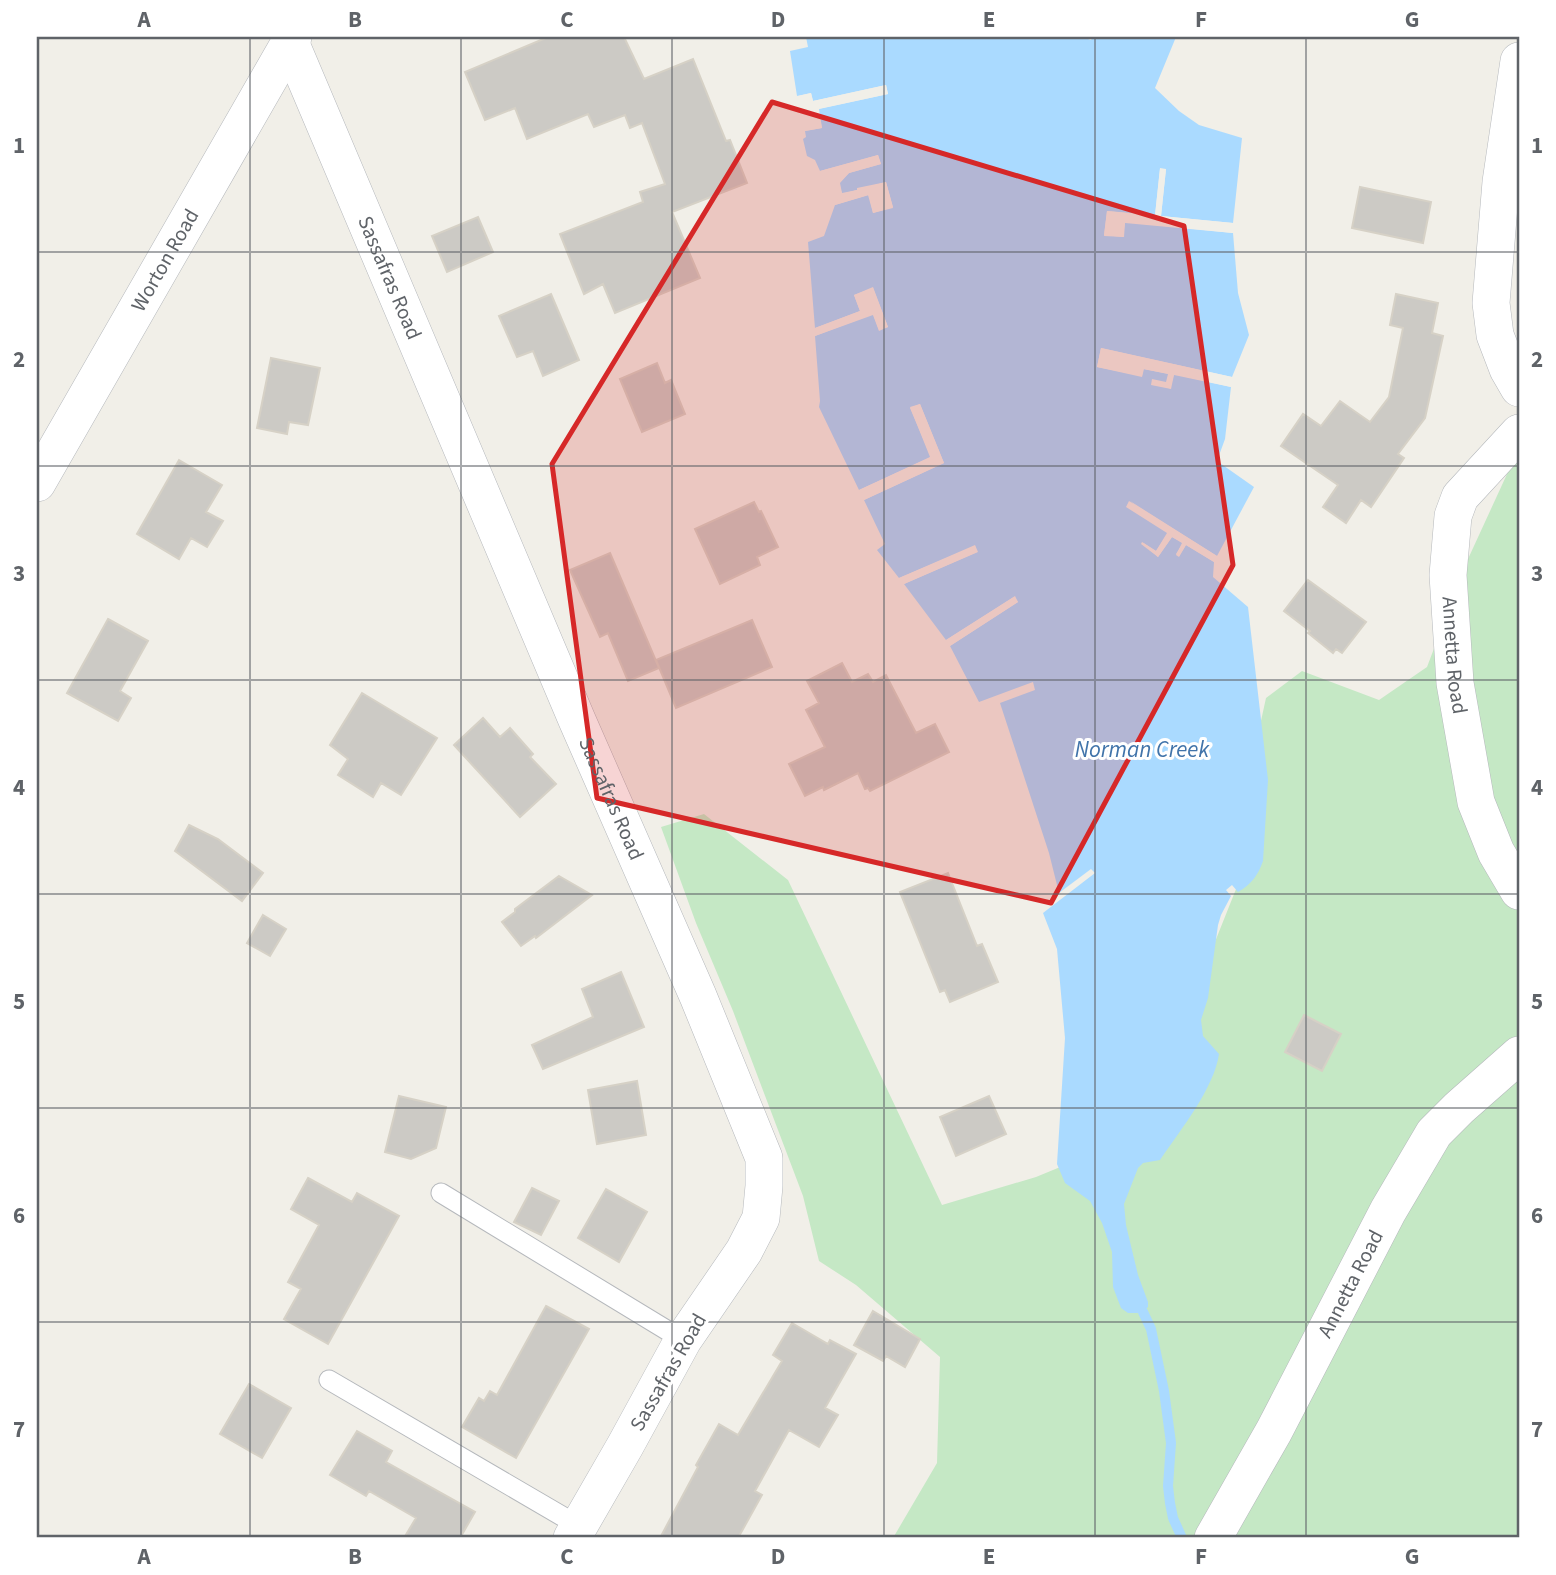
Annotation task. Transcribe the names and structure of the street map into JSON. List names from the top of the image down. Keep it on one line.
{"streets":{"street":["Worton Road","Sassafras Road","Annetta Road"]},"crossings":[["Worton Road","Sassafras Road"]],"water":["Norman Creek"],"grid":{"columns":["A","B","C","D","E","F","G"],"rows":["1","2","3","4","5","6","7"]}}
